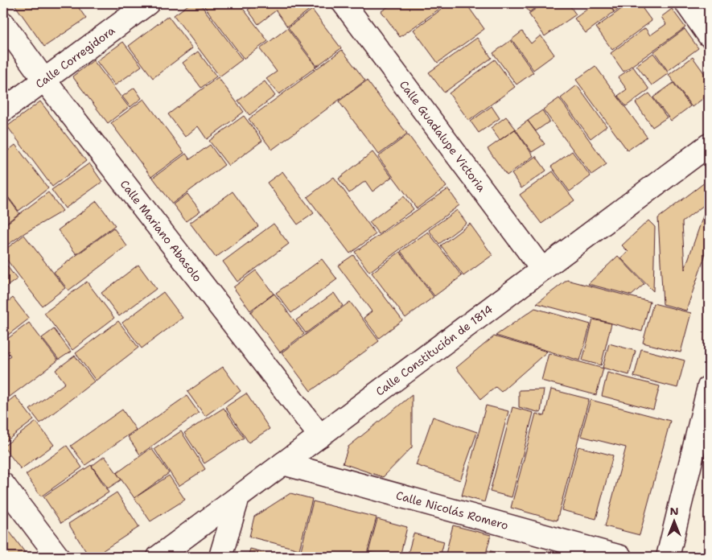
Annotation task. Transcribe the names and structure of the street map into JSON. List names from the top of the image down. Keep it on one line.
{"streets":{"street":["Calle Corregidora","Calle Guadalupe Victoria","Calle Mariano Abasolo","Calle Constitución de 1814","Calle Nicolás Romero"]},"crossings":[["Calle Corregidora","Calle Mariano Abasolo"],["Calle Guadalupe Victoria","Calle Constitución de 1814"],["Calle Mariano Abasolo","Calle Constitución de 1814"],["Calle Constitución de 1814","Calle Nicolás Romero"]],"north":"top"}
